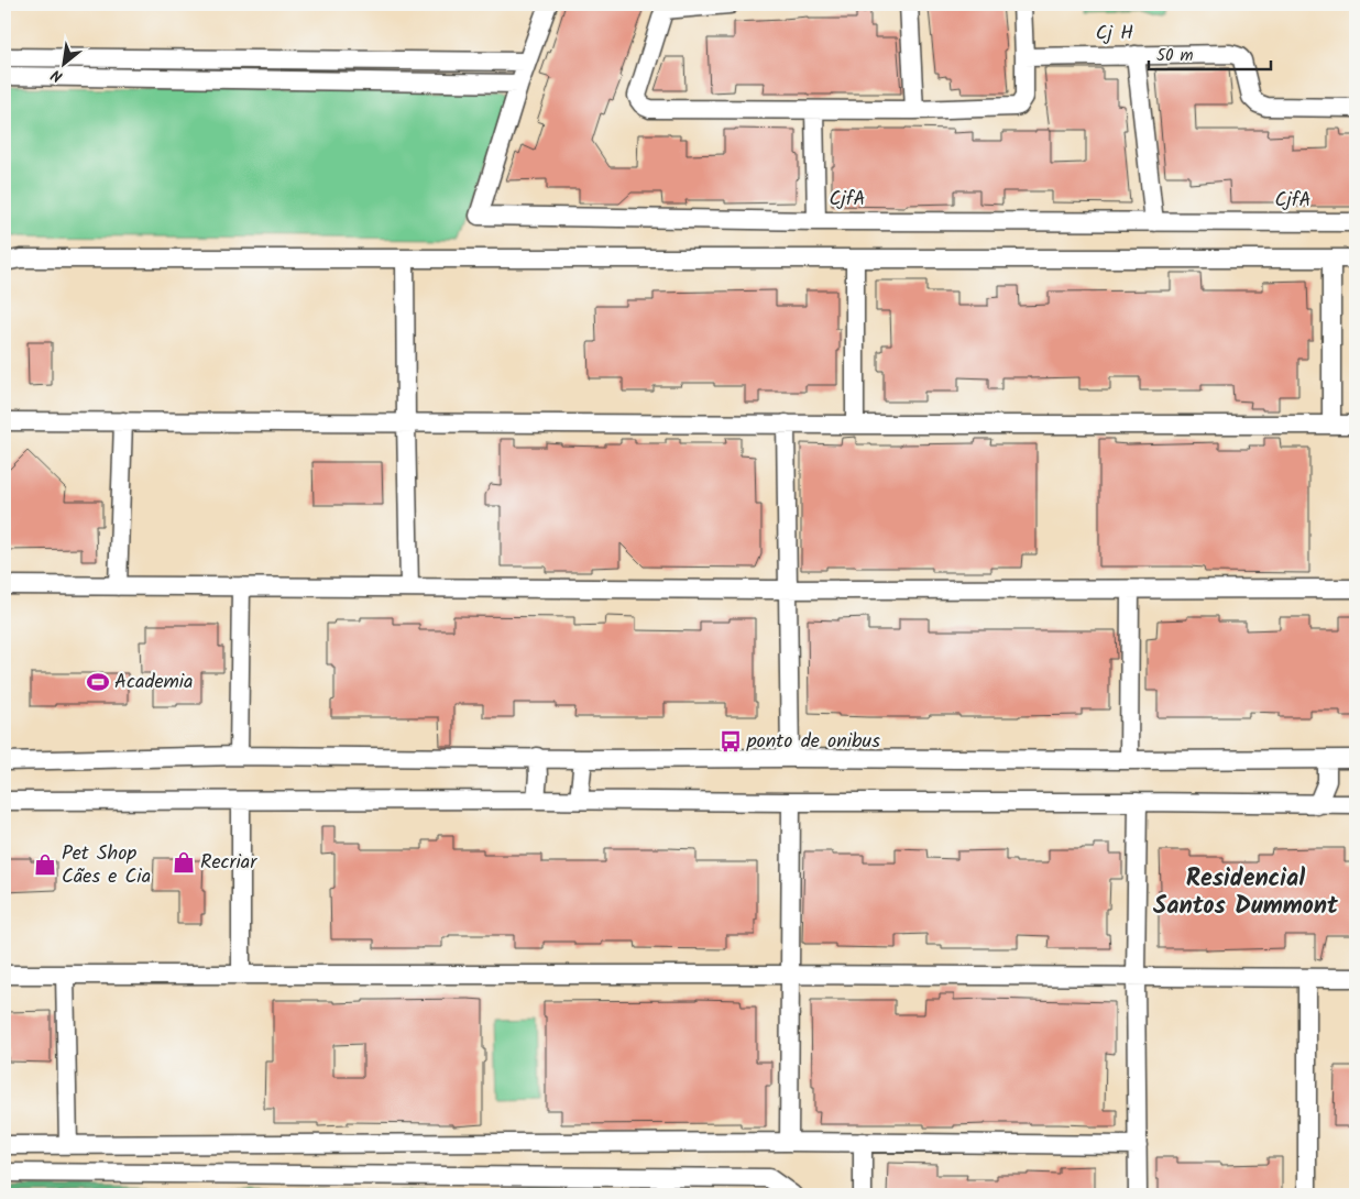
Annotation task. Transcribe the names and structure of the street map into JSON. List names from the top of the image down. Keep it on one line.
{"streets":{"street":["Cj H","CjfA"]},"districts":["Residencial Santos Dummont"],"places":{"sports":["Academia"],"bus stop":["ponto de onibus"],"shop":["Recriar","Pet Shop Cães e Cia"]},"scale_bar":"50 m","north":"bottom left"}
